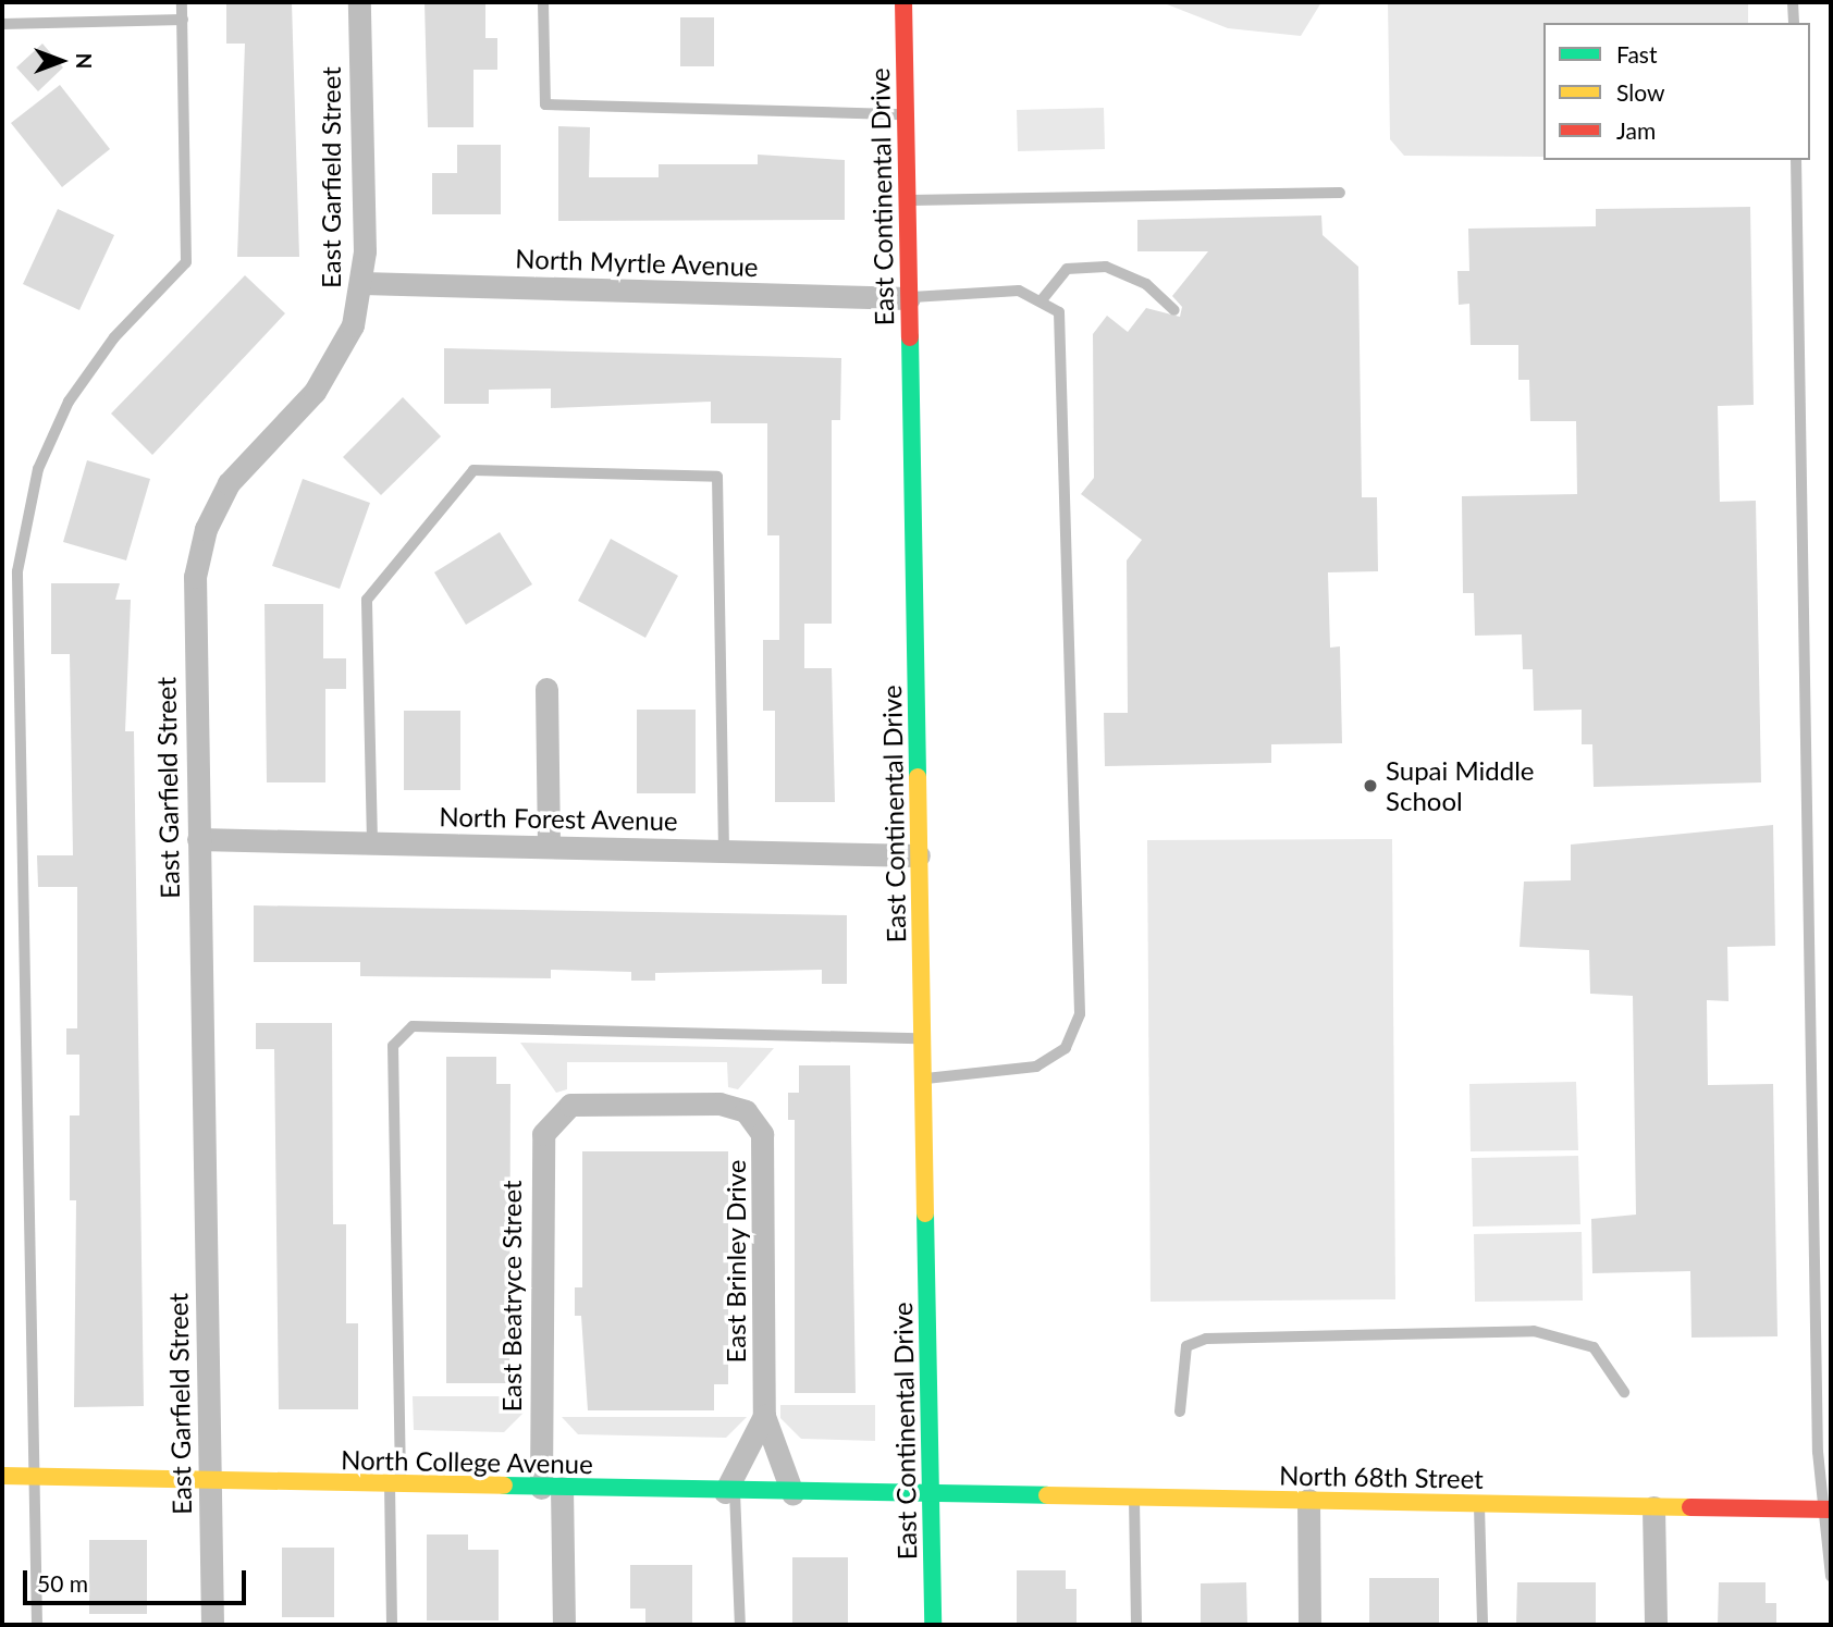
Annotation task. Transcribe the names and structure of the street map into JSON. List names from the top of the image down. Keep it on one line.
{"streets":{"street":["East Garfield Street","East Continental Drive","North Myrtle Avenue","North Forest Avenue","East Brinley Drive","East Beatryce Street","North College Avenue","North 68th Street"]},"crossings":[["East Garfield Street","North Myrtle Avenue"],["East Garfield Street","North Forest Avenue"],["East Garfield Street","North College Avenue"],["East Continental Drive","North Myrtle Avenue"],["East Continental Drive","North Forest Avenue"],["East Continental Drive","North College Avenue"],["East Continental Drive","North 68th Street"],["East Brinley Drive","East Beatryce Street"],["East Brinley Drive","North College Avenue"],["East Beatryce Street","North College Avenue"],["North College Avenue","North 68th Street"]],"places":["Supai Middle School"],"legend":["Fast","Slow","Jam"],"scale_bar":"50 m","north":"right"}
